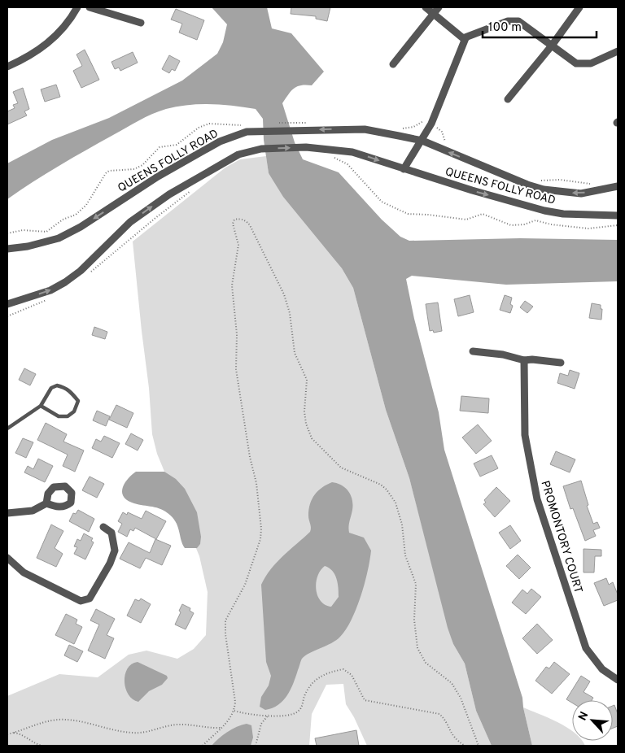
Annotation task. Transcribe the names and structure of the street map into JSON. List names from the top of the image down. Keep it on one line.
{"streets":{"street":["QUEENS FOLLY ROAD","PROMONTORY COURT"]},"scale_bar":"100 m","north":"top left"}
